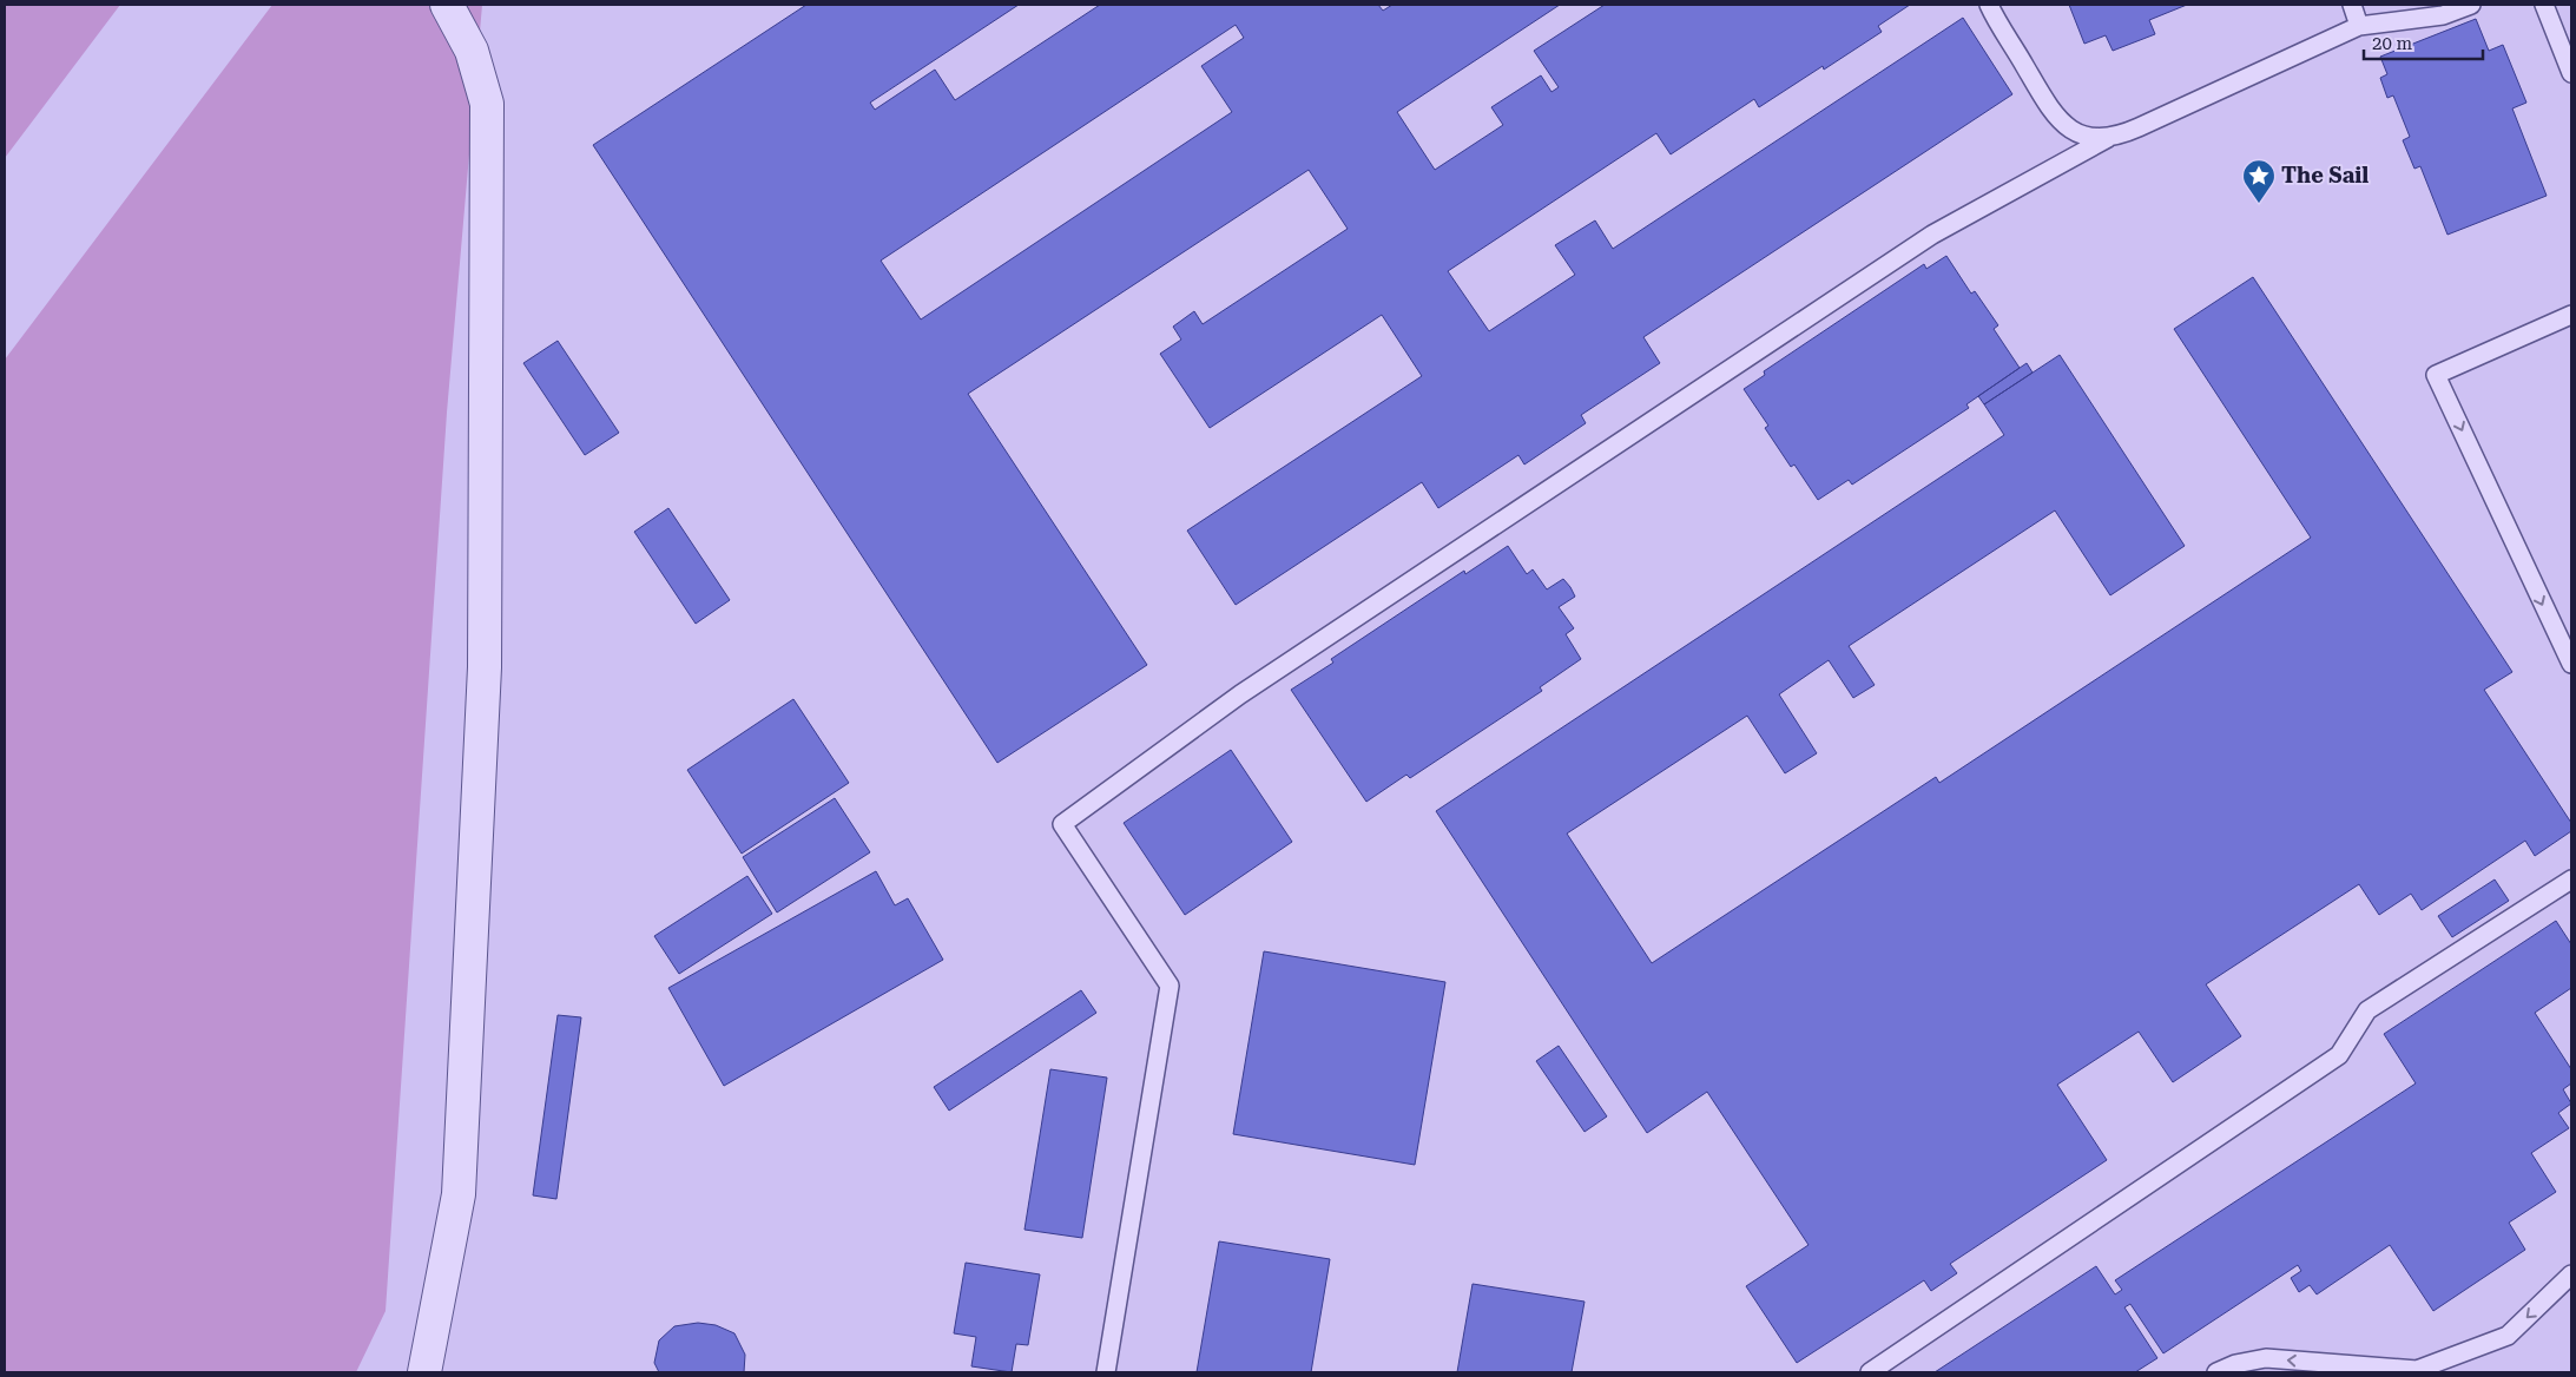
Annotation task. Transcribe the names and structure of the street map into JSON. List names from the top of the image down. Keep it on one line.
{"places":{"place":["The Sail"]},"scale_bar":"20 m"}
